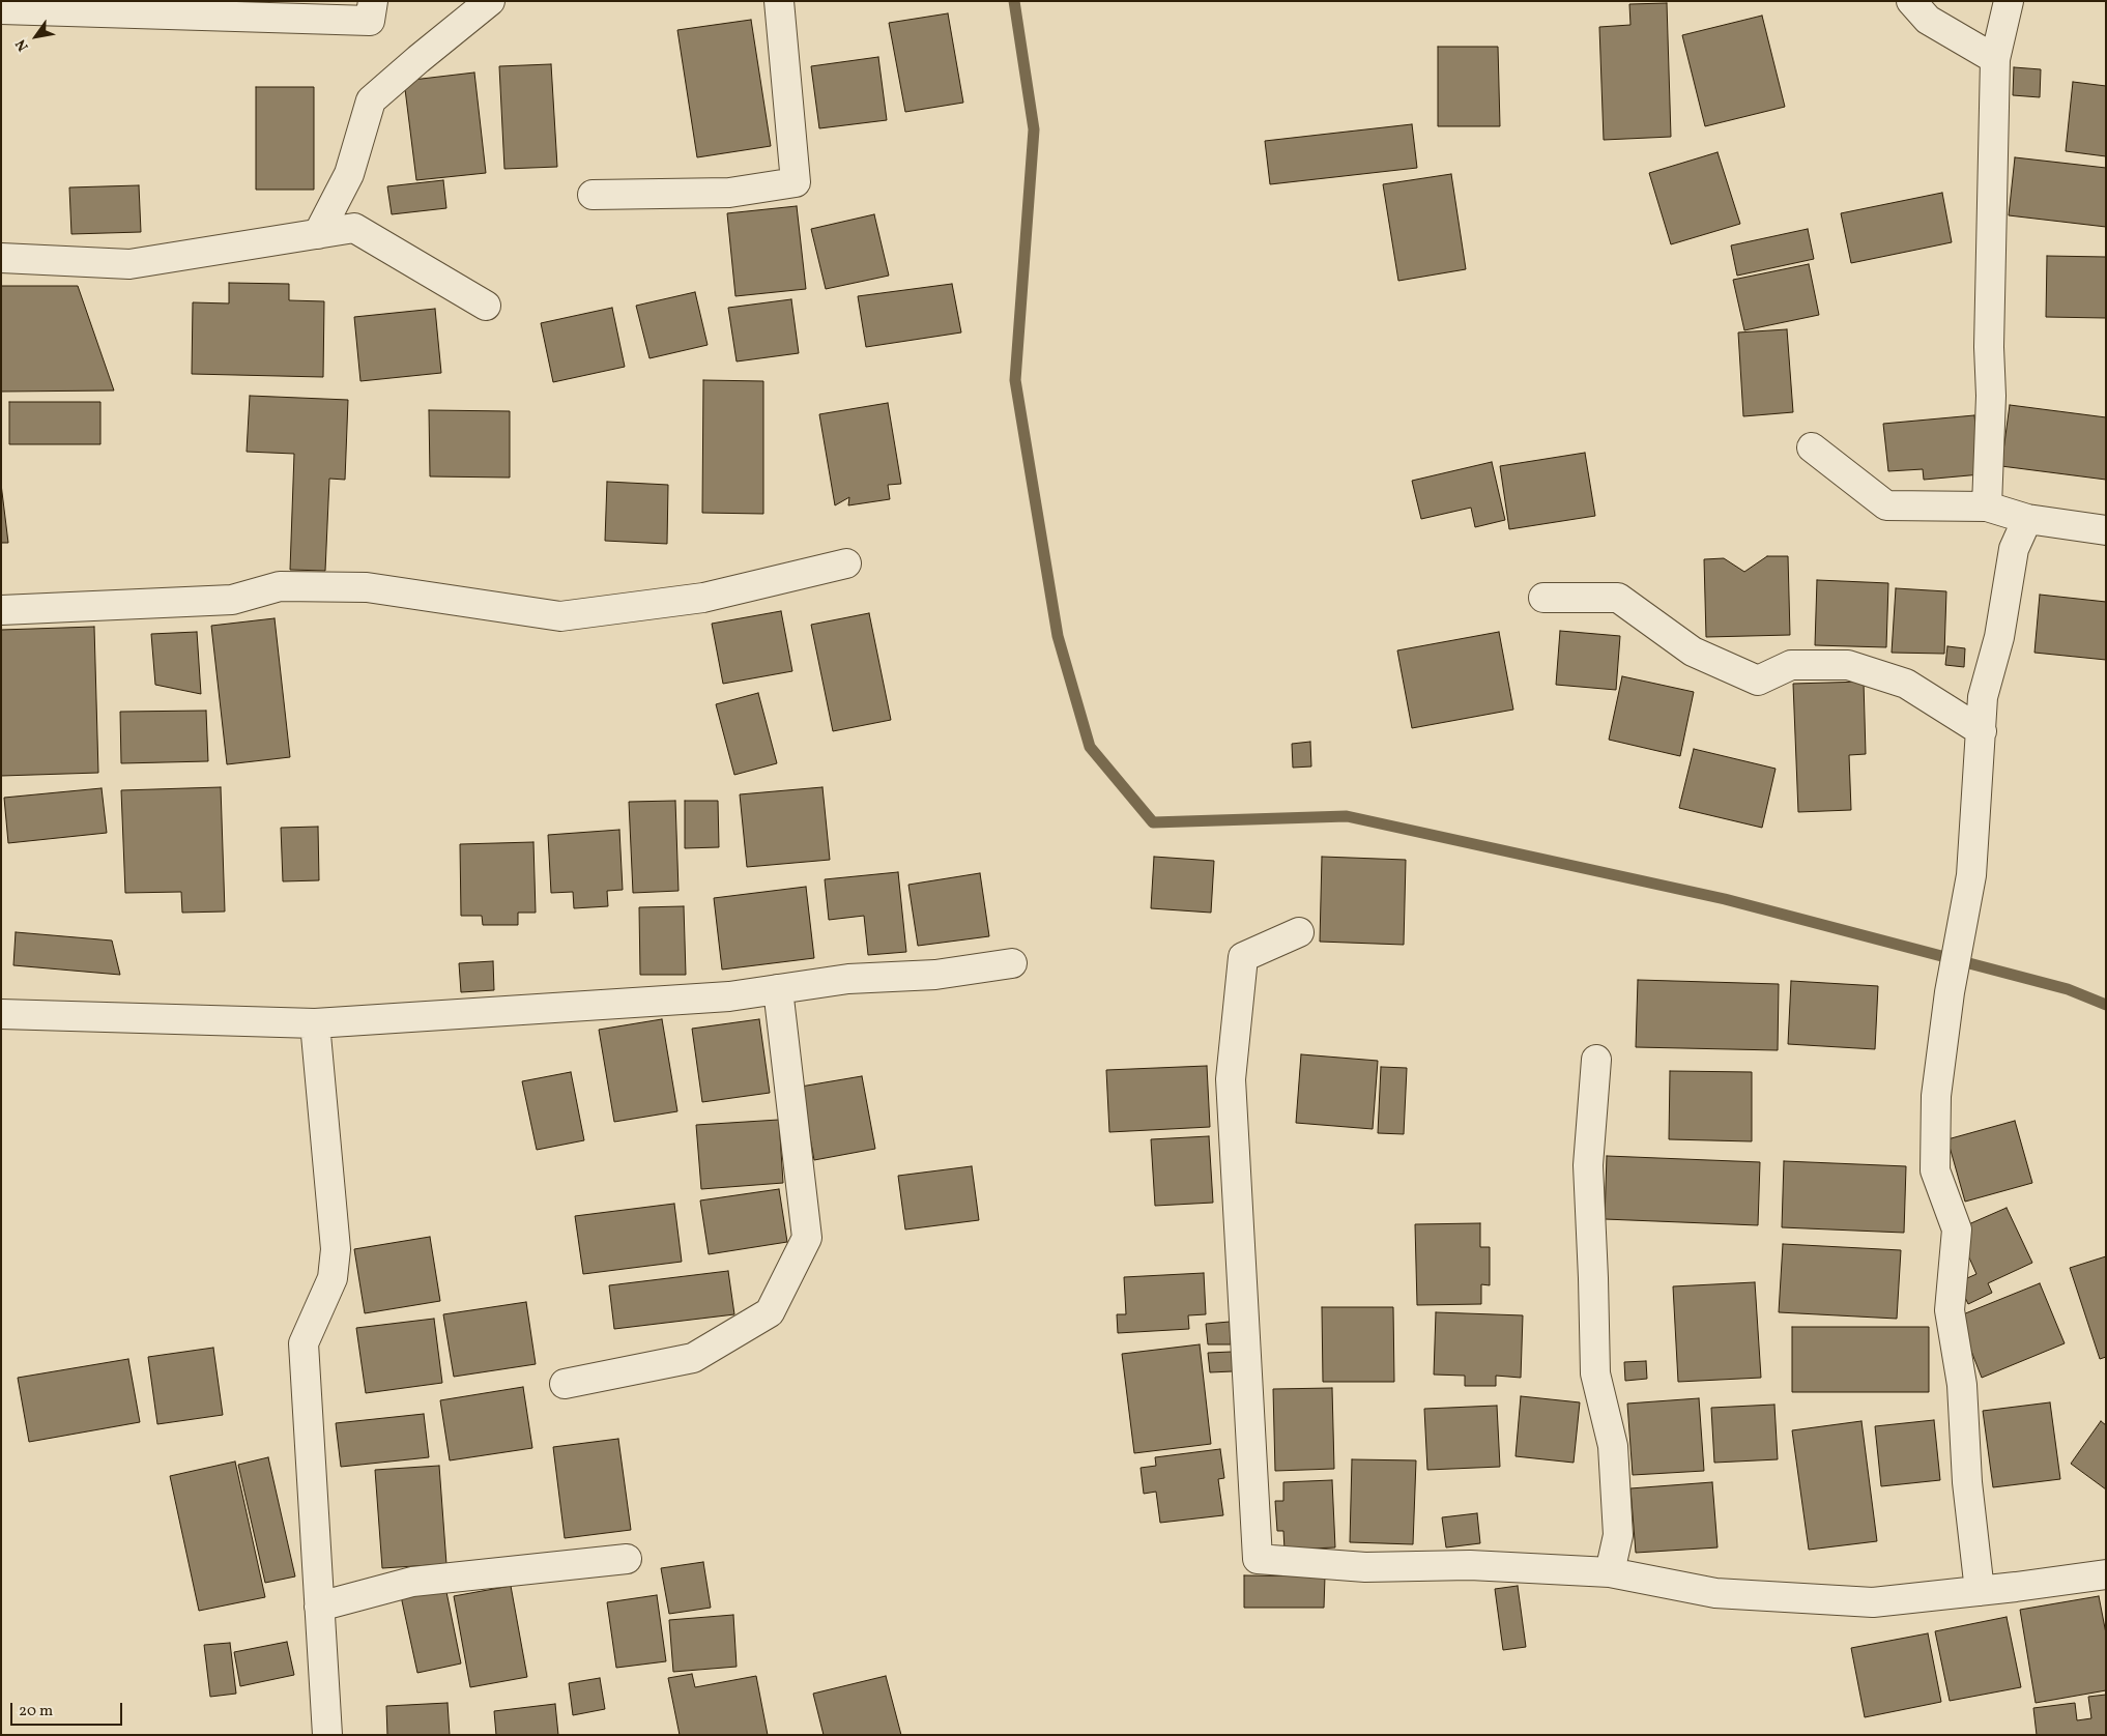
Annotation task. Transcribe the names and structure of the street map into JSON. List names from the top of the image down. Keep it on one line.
{"scale_bar":"20 m","north":"bottom left"}
